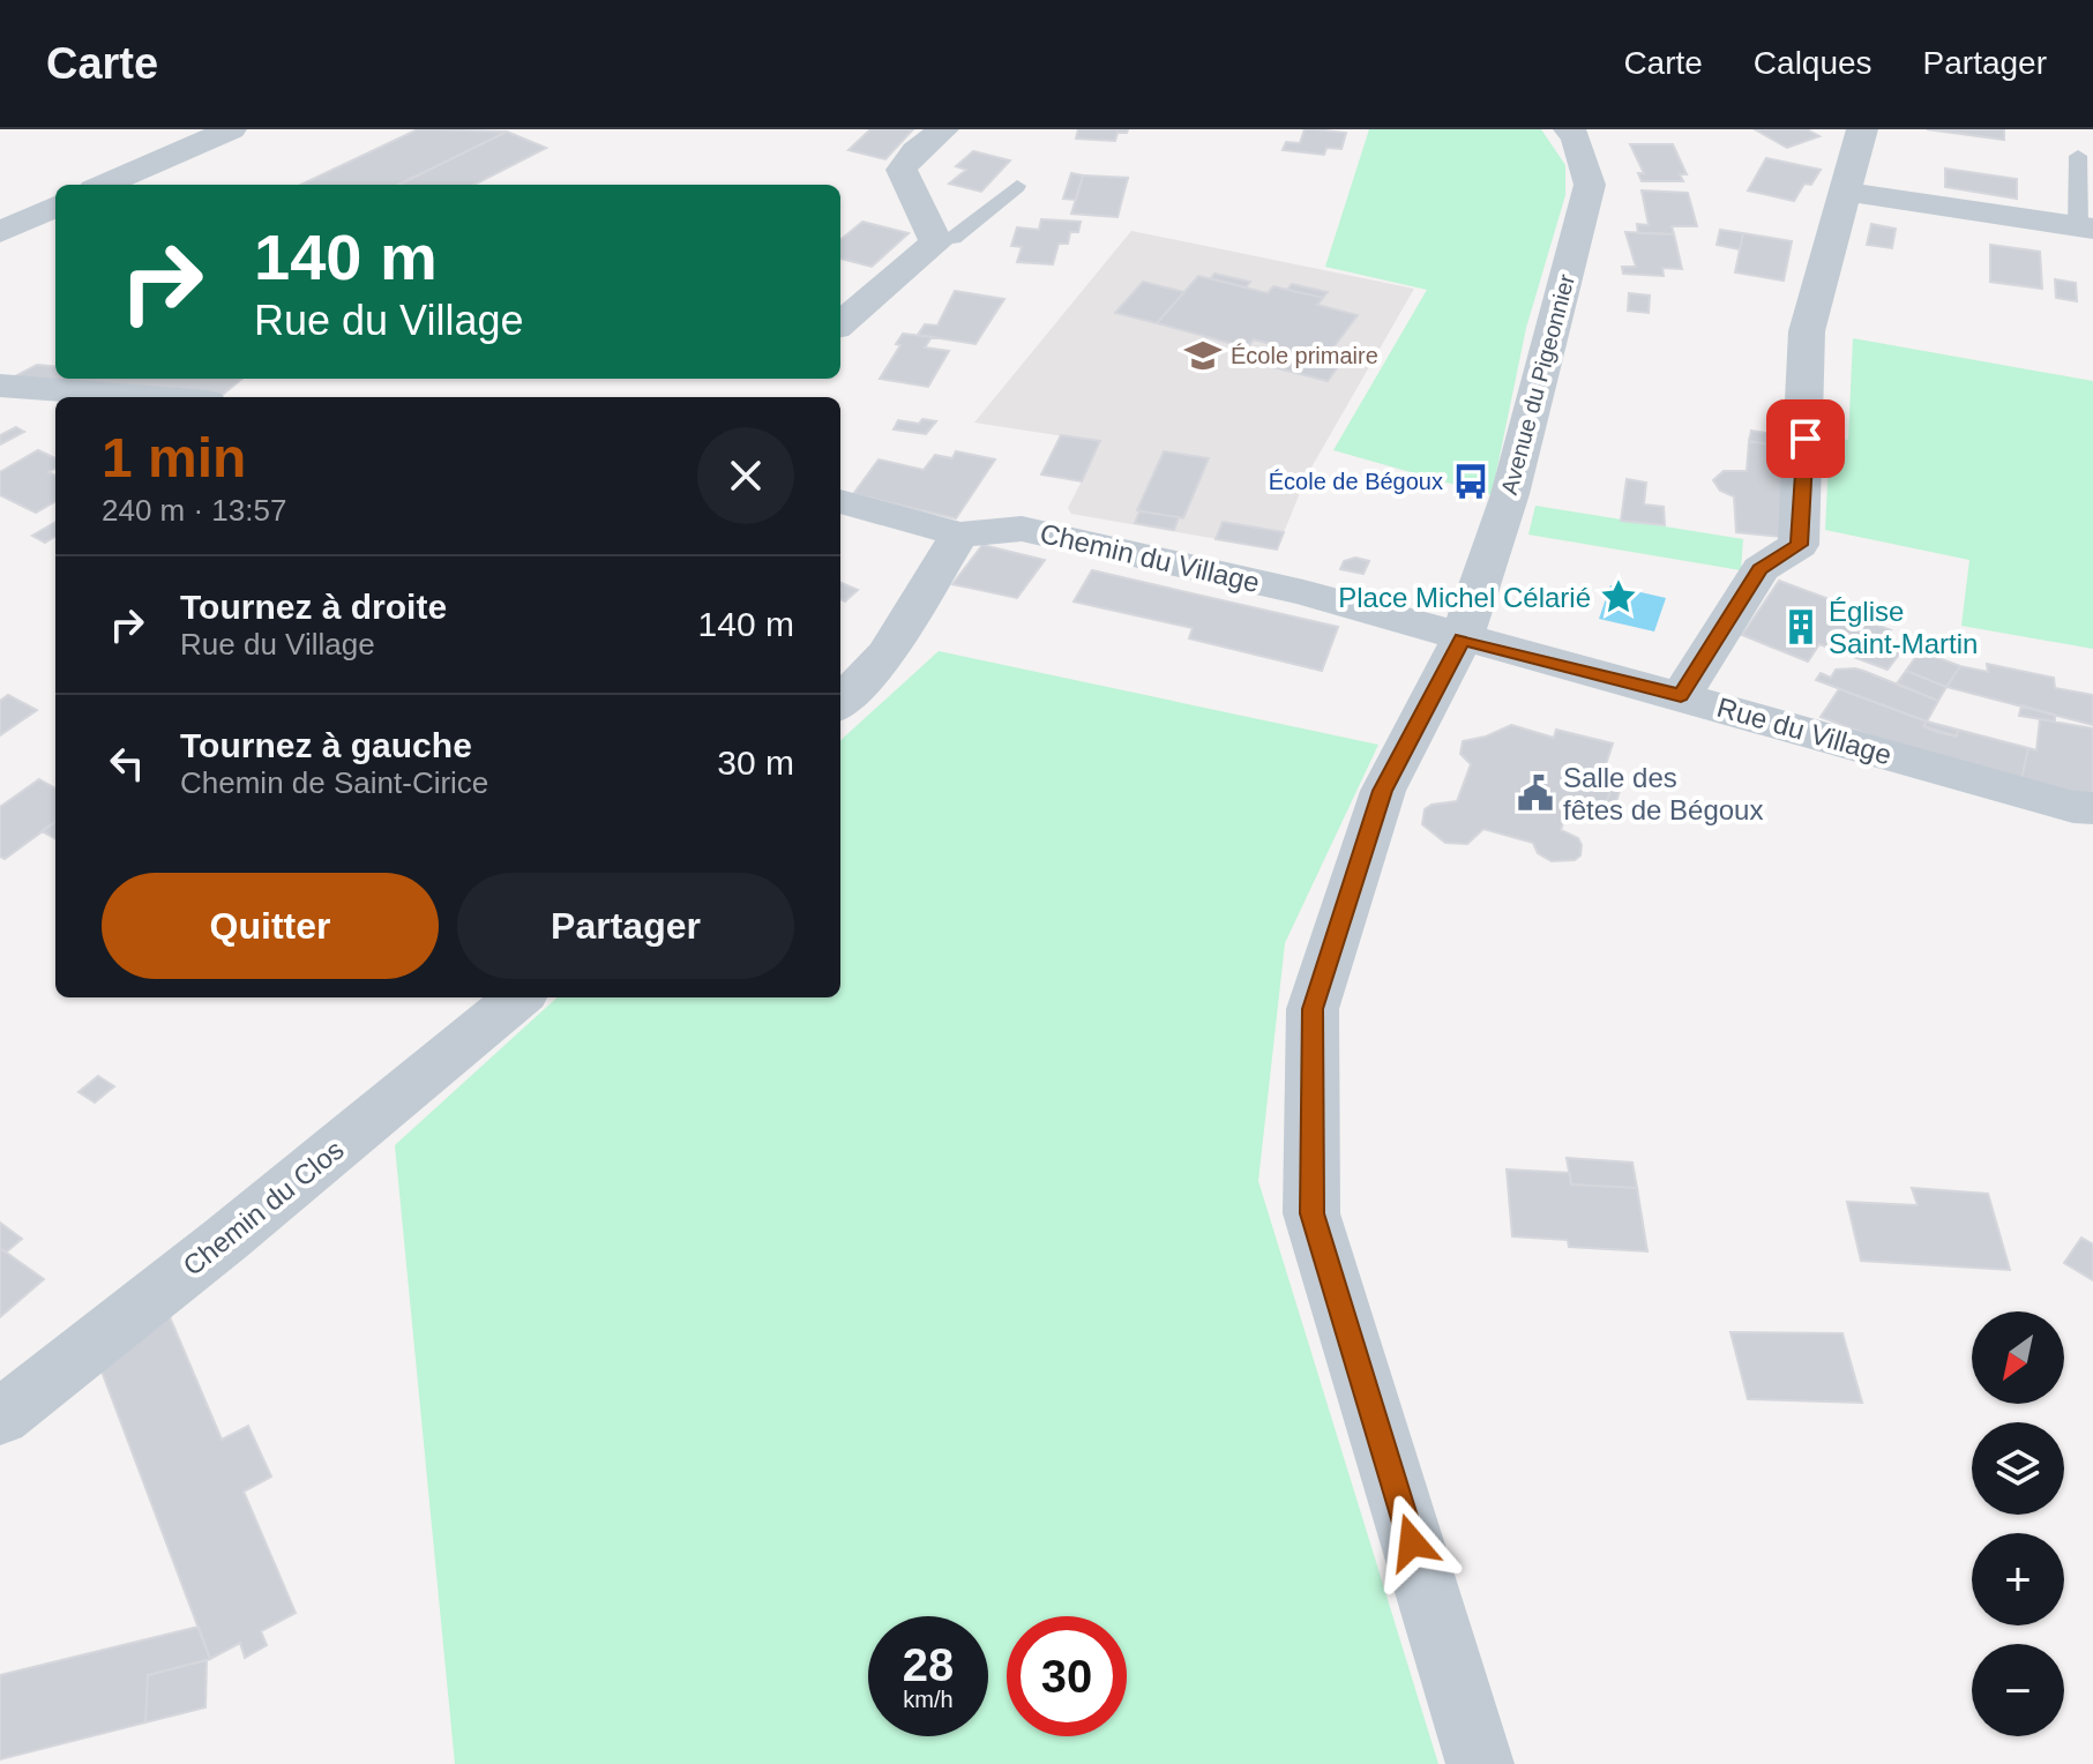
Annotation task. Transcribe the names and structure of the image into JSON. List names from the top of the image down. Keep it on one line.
{"streets":{"street":["Avenue du Pigeonnier","Chemin du Village","Rue du Village","Chemin du Clos"]},"crossings":[["Avenue du Pigeonnier","Chemin du Village"],["Avenue du Pigeonnier","Rue du Village"],["Chemin du Village","Rue du Village"]],"places":{"school or university":["École primaire"],"bus stop":["École de Bégoux"],"place":["Place Michel Célarié"],"building":["Église Saint-Martin"],"public building":["Salle des fêtes de Bégoux"]},"north":"bottom left","page":{"header":"Carte","nav":["Carte","Calques","Partager"],"turn":["140 m","Rue du Village"],"heading":["1 min","240 m · 13:57"],"list":[{"name":"Tournez à droite","note":"Rue du Village","value":"140 m"},{"name":"Tournez à gauche","note":"Chemin de Saint-Cirice","value":"30 m"}],"buttons":["Quitter","Partager"],"map_buttons":["+","−"],"speed":"28 km/h","limit":"30"}}
